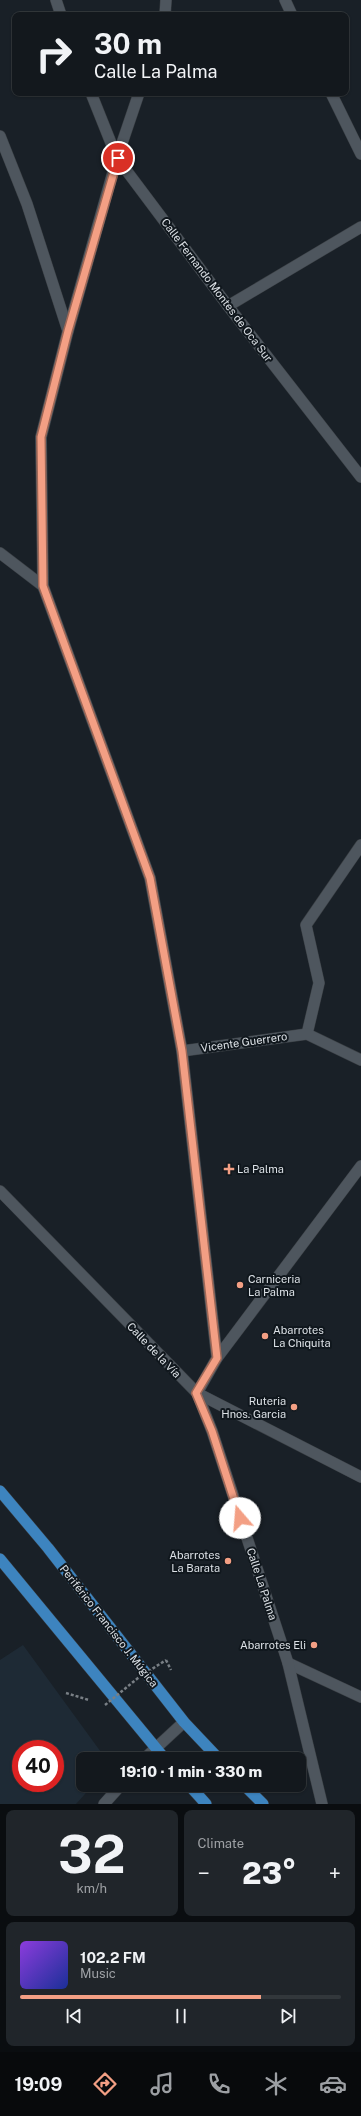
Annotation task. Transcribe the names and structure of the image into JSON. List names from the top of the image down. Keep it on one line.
{"streets":{"main road":["Periférico Francisco J. Múgica"],"street":["Calle Fernando Montes de Oca Sur","Vicente Guerrero","Calle de la Vía","Calle La Palma"]},"crossings":[["Calle de la Vía","Calle La Palma"]],"places":{"health":["La Palma"],"other":["Carniceria La Palma","Abarrotes La Chiquita","Ruteria Hnos. Garcia","Abarrotes La Barata","Abarrotes Eli"]},"page":{"turn":["30 m","Calle La Palma"],"limit":"40","trip":"19:10 · 1 min · 330 m","tile":[["32","km/h"],"Climate"],"heat":["−","23°","+"],"song":["102.2 FM","Music"],"tabs":"19:09"}}
